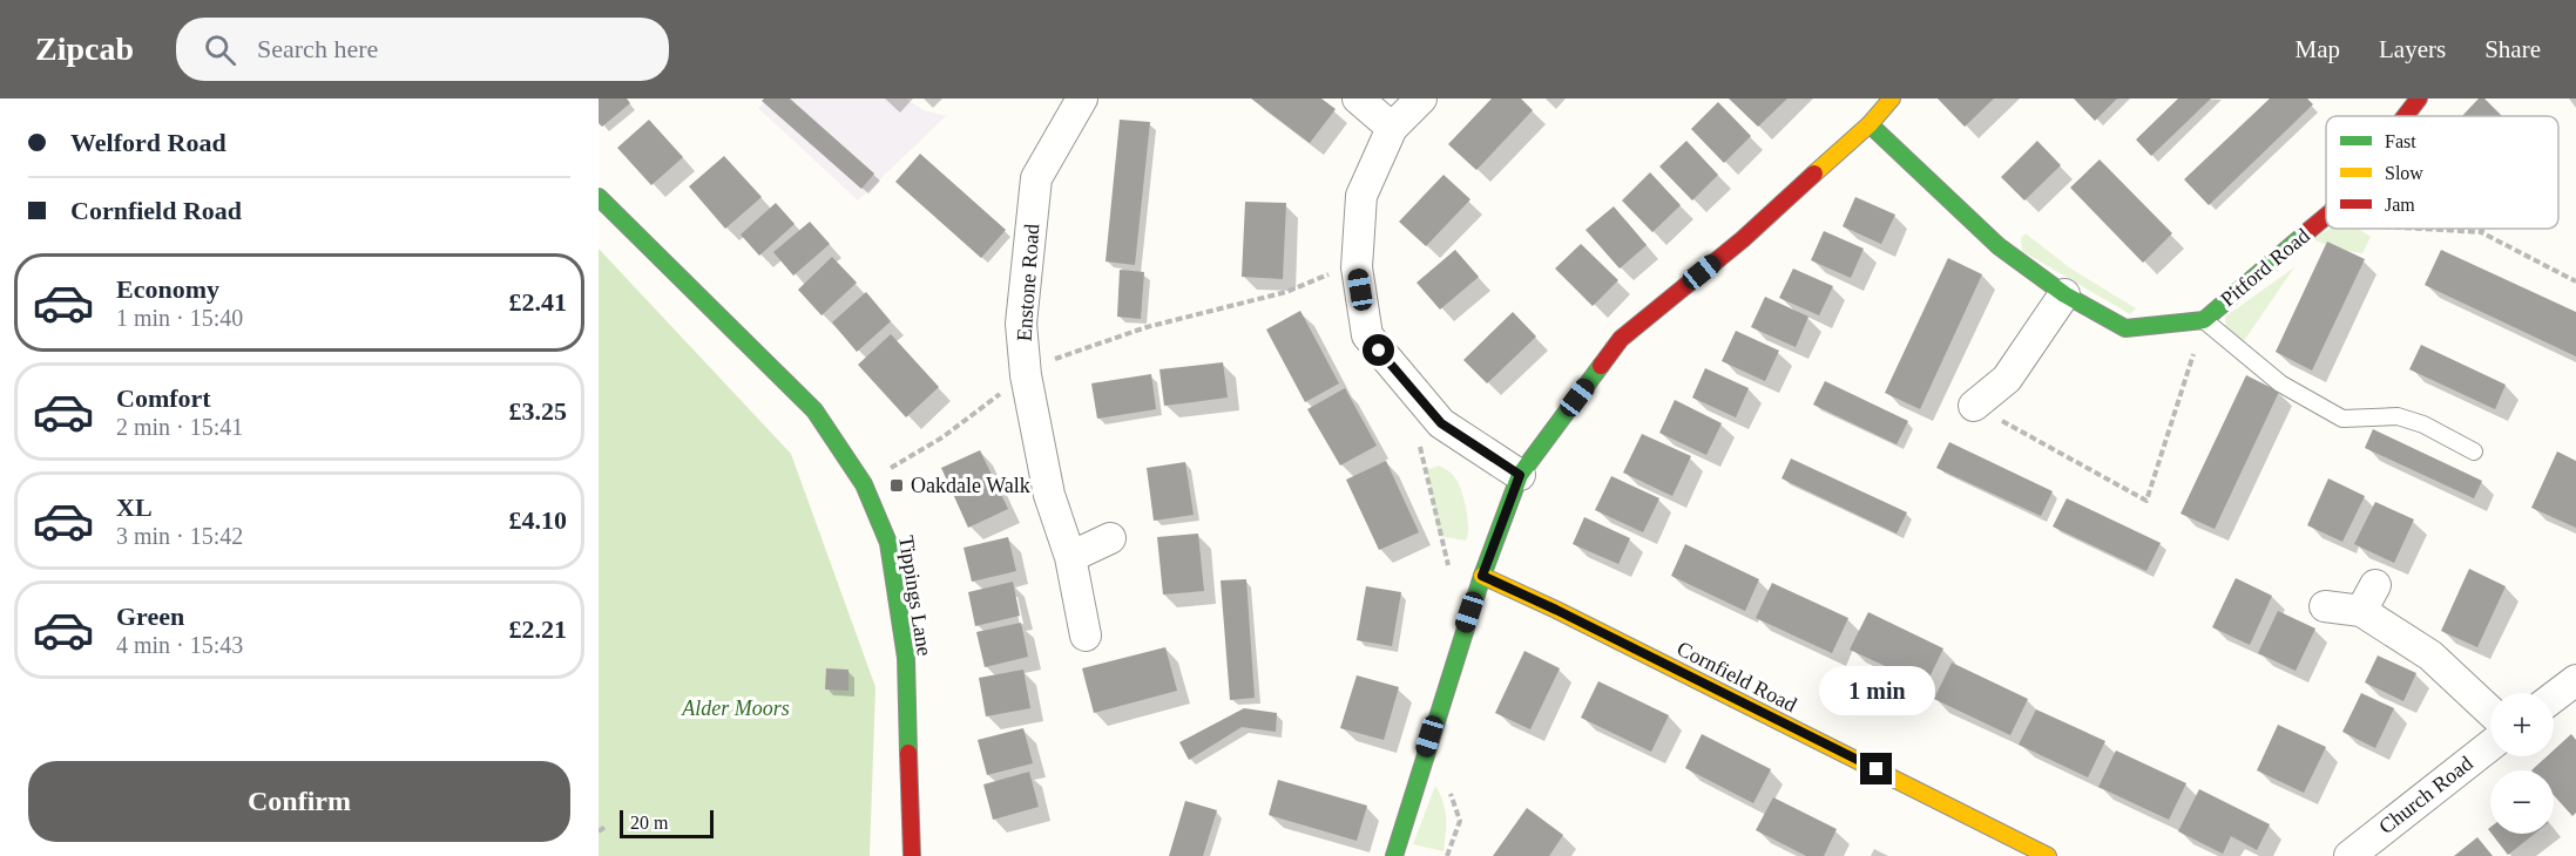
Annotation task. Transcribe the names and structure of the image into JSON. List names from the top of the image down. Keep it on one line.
{"streets":{"street":["Pitford Road","Enstone Road","Tippings Lane","Cornfield Road","Church Road"]},"parks":["Alder Moors"],"places":{"transit":["Oakdale Walk"]},"legend":["Fast","Slow","Jam"],"scale_bar":"20 m","page":{"header":"Zipcab","search":"Search here","nav":["Map","Layers","Share"],"banner":["Welford Road","Cornfield Road"],"list":[{"name":"Economy","note":"1 min · 15:40","value":"£2.41"},{"name":"Comfort","note":"2 min · 15:41","value":"£3.25"},{"name":"XL","note":"3 min · 15:42","value":"£4.10"},{"name":"Green","note":"4 min · 15:43","value":"£2.21"}],"bubble":"1 min","map_buttons":["+","−"],"buttons":"Confirm","scale":"20 m"}}
